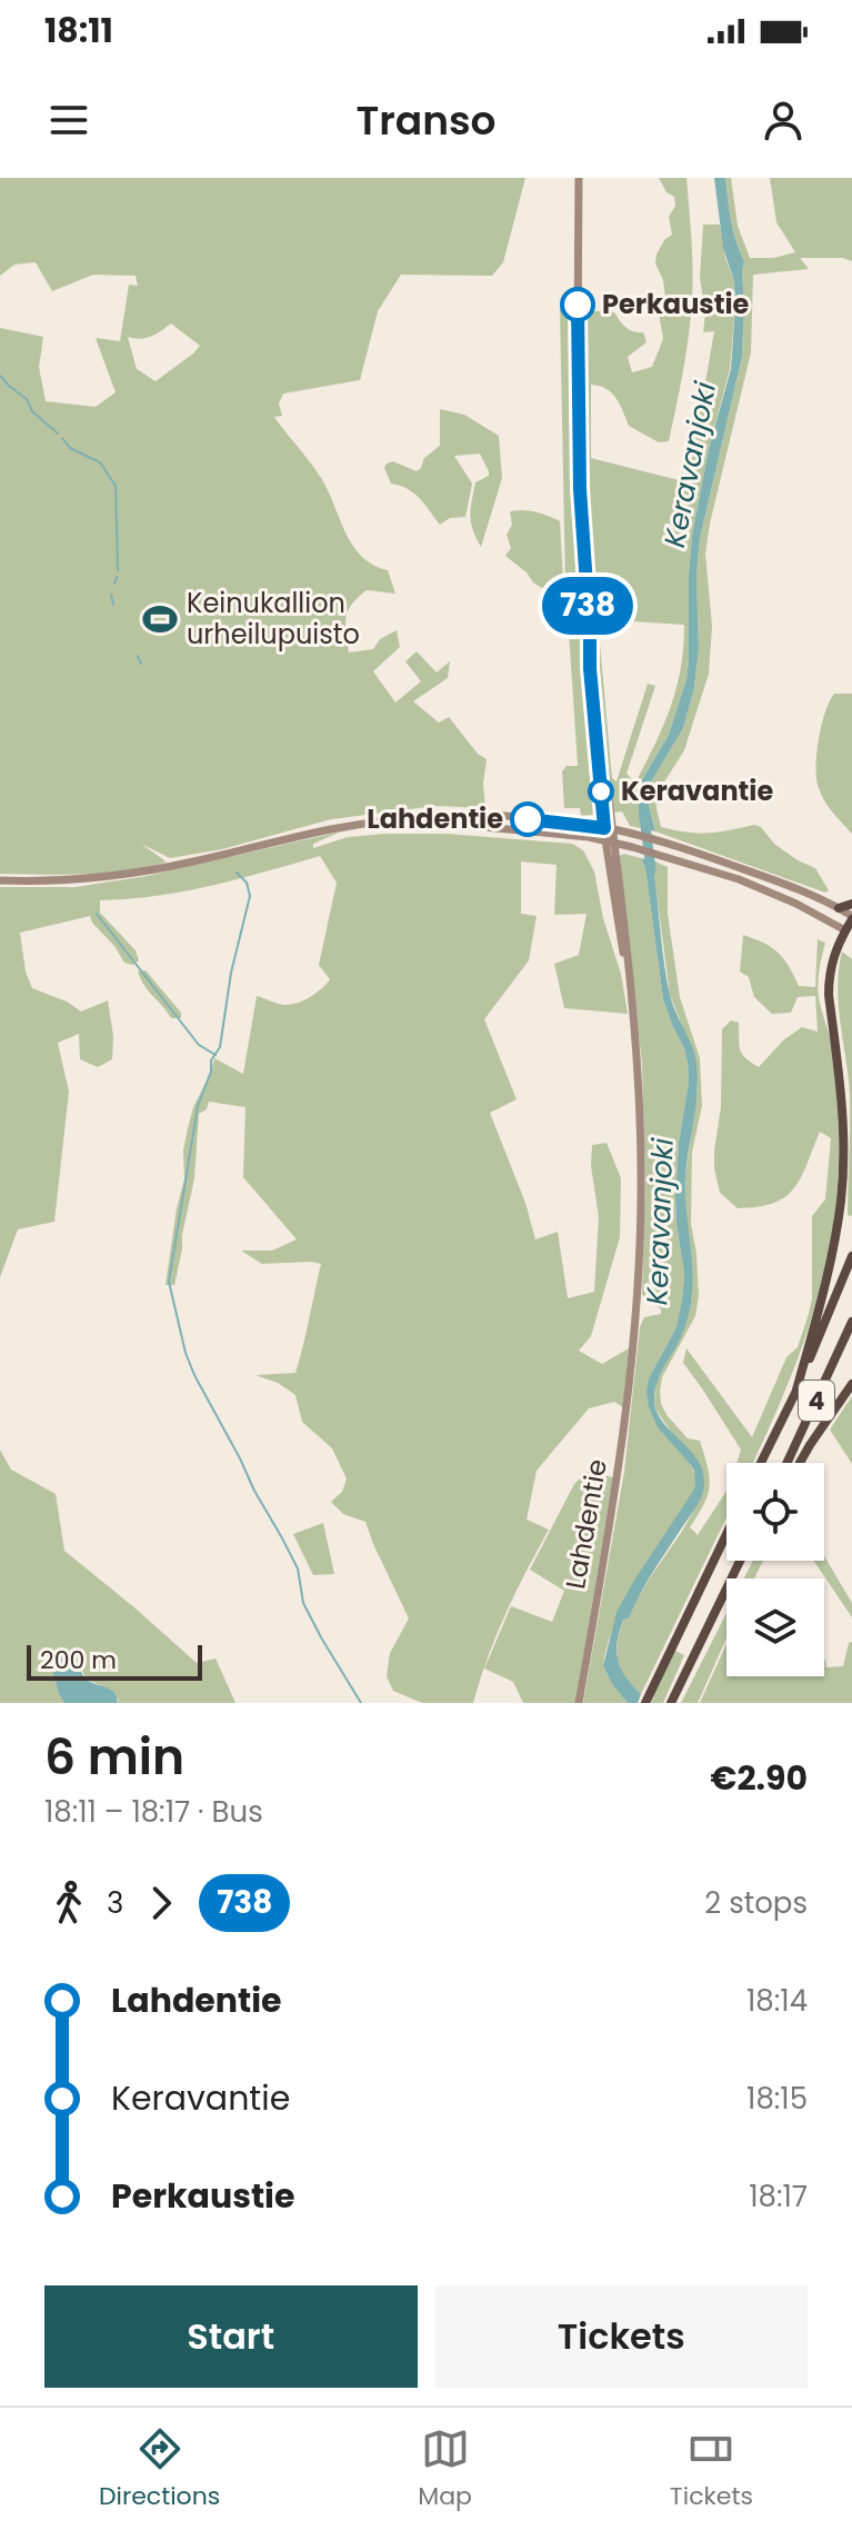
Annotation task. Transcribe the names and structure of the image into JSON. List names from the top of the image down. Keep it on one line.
{"streets":{"highway":["4"],"main road":["Lahdentie"]},"water":["Keravanjoki"],"places":{"other":["Perkaustie","Keravantie","Lahdentie"],"sports":["Keinukallion urheilupuisto"]},"lines":["bus line 738"],"scale_bar":"200 m","page":{"status":"18:11","header":"Transo","on_map":"738","scale":"200 m","heading":["6 min","18:11 – 18:17 · Bus","€2.90"],"legs":["3","738","2 stops"],"list":[{"name":"Lahdentie","value":"18:14"},{"name":"Keravantie","value":"18:15"},{"name":"Perkaustie","value":"18:17"}],"buttons":["Start","Tickets"],"tabs":["Directions","Map","Tickets"]}}
